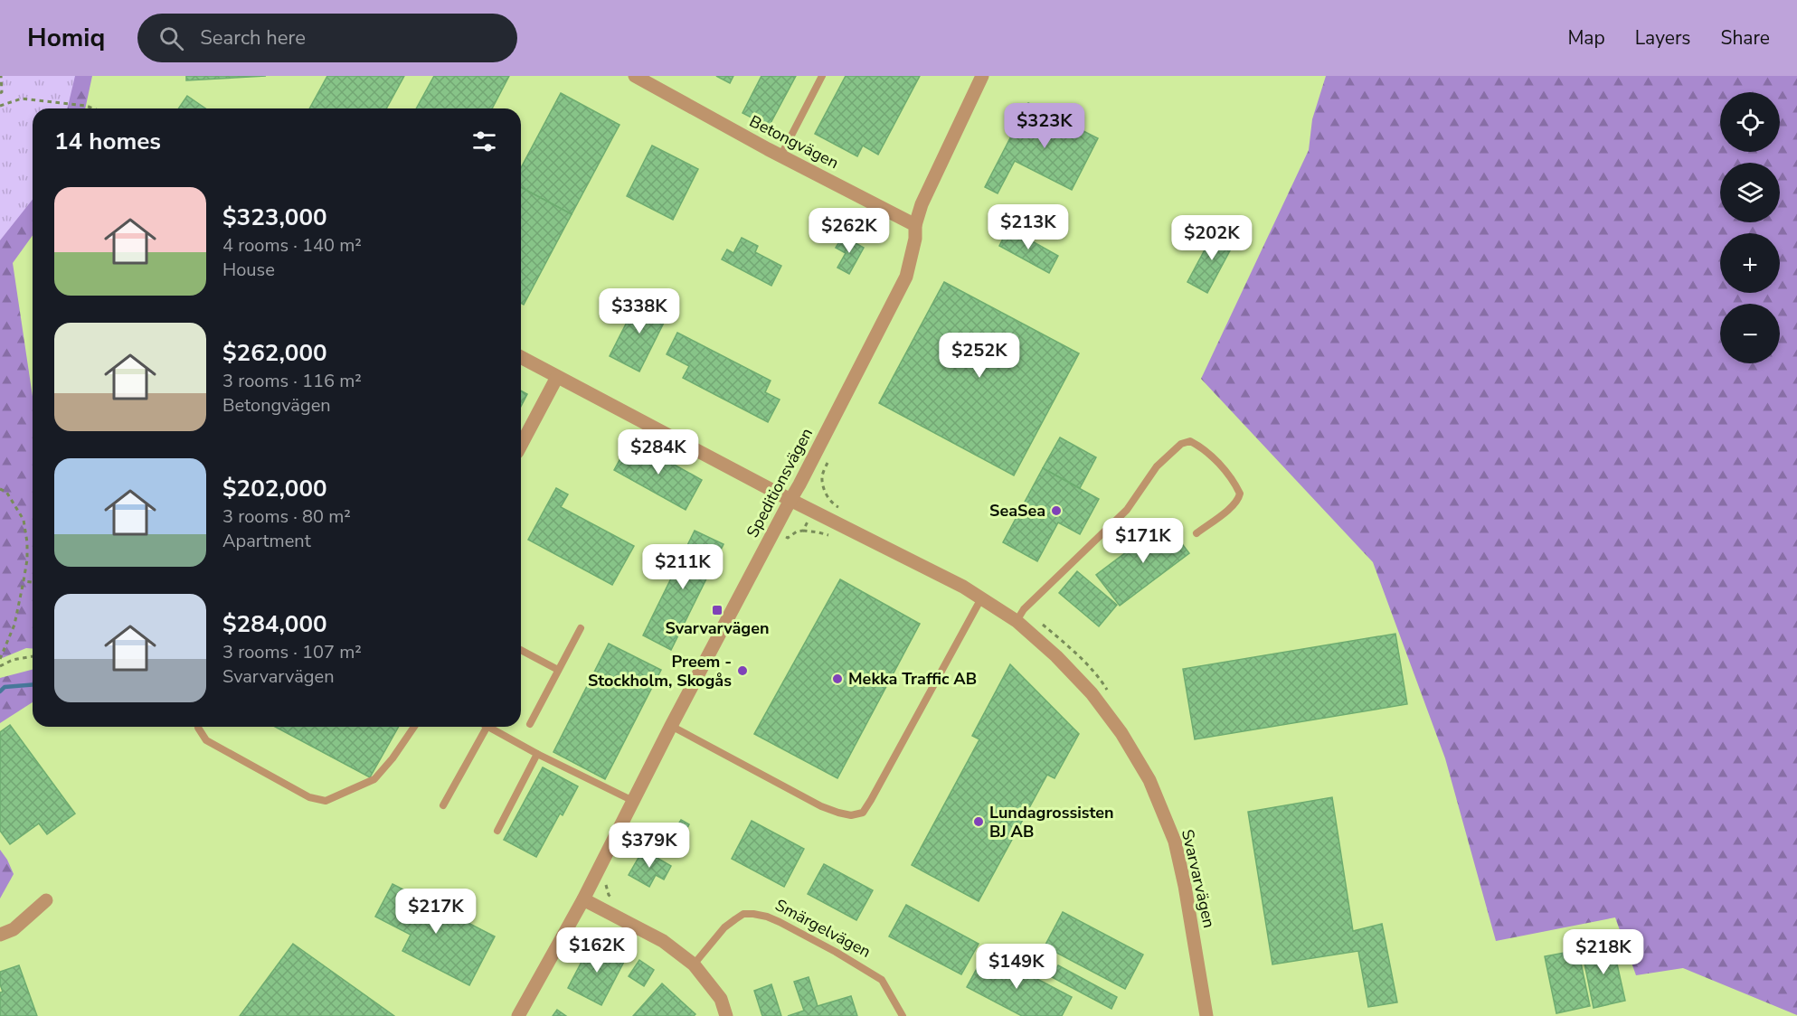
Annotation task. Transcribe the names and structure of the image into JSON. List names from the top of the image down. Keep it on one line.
{"streets":{"street":["Betongvägen","Speditionsvägen","Svarvarvägen"],"lane":["Smärgelvägen"]},"crossings":[["Betongvägen","Speditionsvägen"],["Speditionsvägen","Svarvarvägen"]],"places":{"other":["SeaSea","Preem - Stockholm, Skogås","Mekka Traffic AB","Lundagrossisten BJ AB"],"transit":["Svarvarvägen"]},"page":{"header":"Homiq","search":"Search here","nav":["Map","Layers","Share"],"map_buttons":["+","−"],"price":["$323K","$213K","$262K","$202K","$338K","$252K","$284K","$171K","$211K","$379K","$217K","$162K","$218K","$149K"],"heading":"14 homes","list":[{"name":"$323,000","note":"4 rooms · 140 m² · House"},{"name":"$262,000","note":"3 rooms · 116 m² · Betongvägen"},{"name":"$202,000","note":"3 rooms · 80 m² · Apartment"},{"name":"$284,000","note":"3 rooms · 107 m² · Svarvarvägen"}]}}
